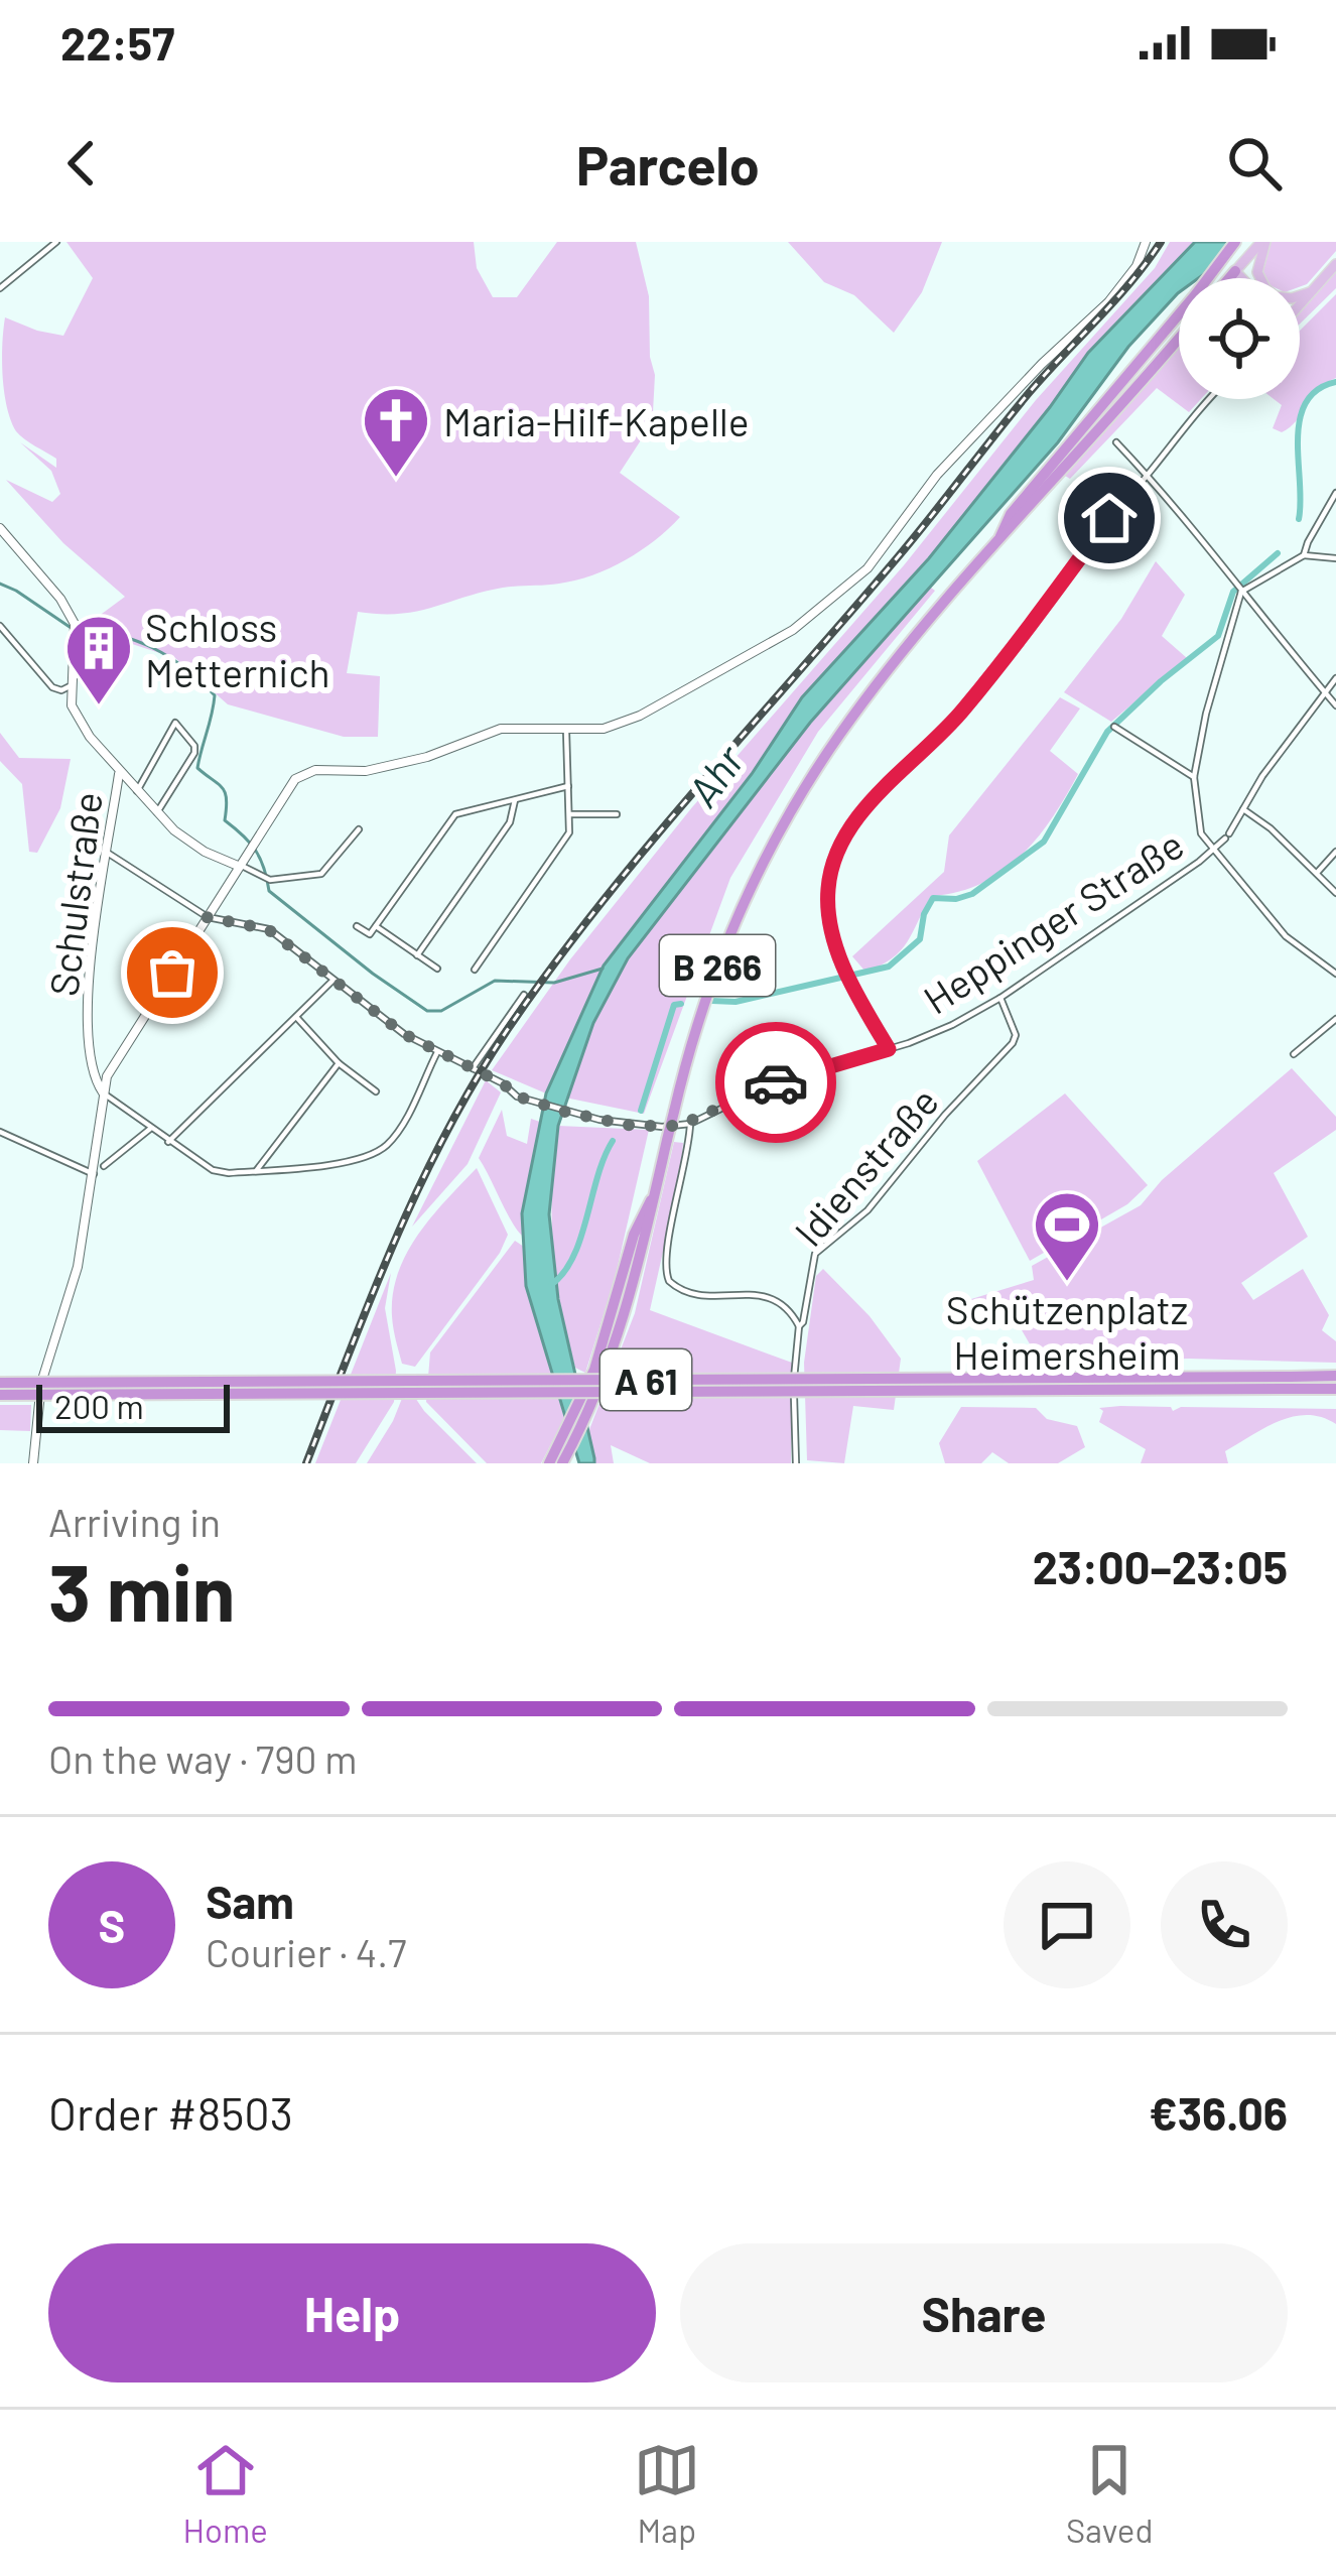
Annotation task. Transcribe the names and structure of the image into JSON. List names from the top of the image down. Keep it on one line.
{"streets":{"highway":["B 266","A 61"],"main road":["Schulstraße"],"street":["Heppinger Straße","Idienstraße"]},"crossings":[["Heppinger Straße","Idienstraße"]],"water":["Ahr"],"places":{"church":["Maria-Hilf-Kapelle"],"building":["Schloss Metternich"],"sports":["Schützenplatz Heimersheim"]},"scale_bar":"200 m","page":{"status":"22:57","header":"Parcelo","scale":"200 m","heading":["3 min","Arriving in","23:00–23:05"],"panel":["Sam","Courier · 4.7","Order #8503","€36.06"],"bar":"On the way · 790 m","round":"S","buttons":["Help","Share"],"tabs":["Home","Map","Saved"]}}
